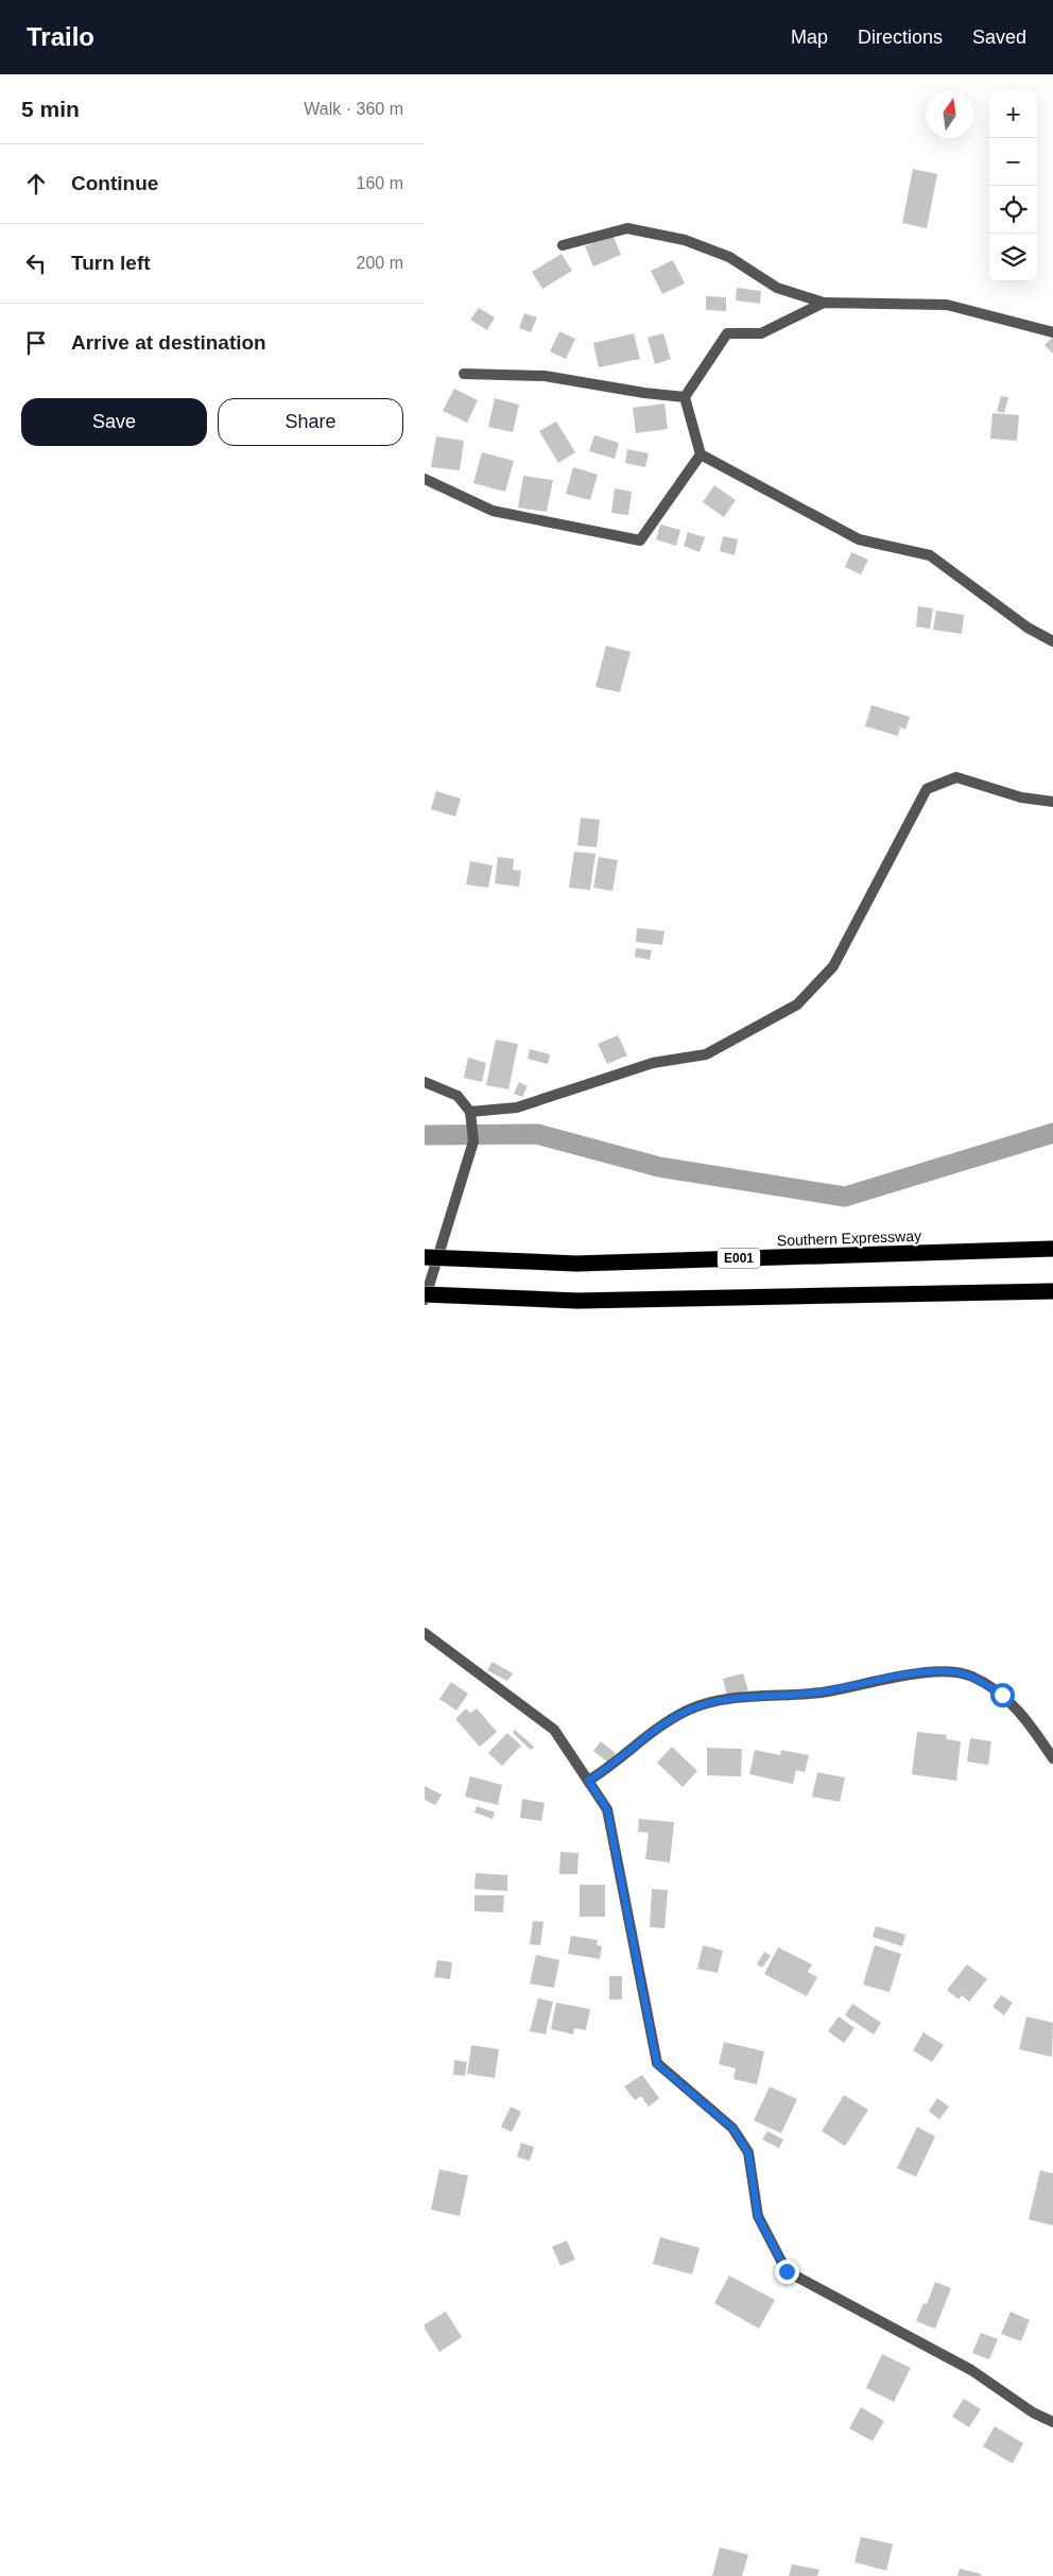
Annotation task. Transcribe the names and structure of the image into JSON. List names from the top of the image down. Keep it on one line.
{"streets":{"highway":["Southern Expressway","E001"]},"north":"top","page":{"header":"Trailo","nav":["Map","Directions","Saved"],"heading":["5 min","Walk · 360 m"],"map_buttons":["+","−"],"list":[["Continue","160 m"],["Turn left","200 m"],"Arrive at destination"],"buttons":["Save","Share"]}}
